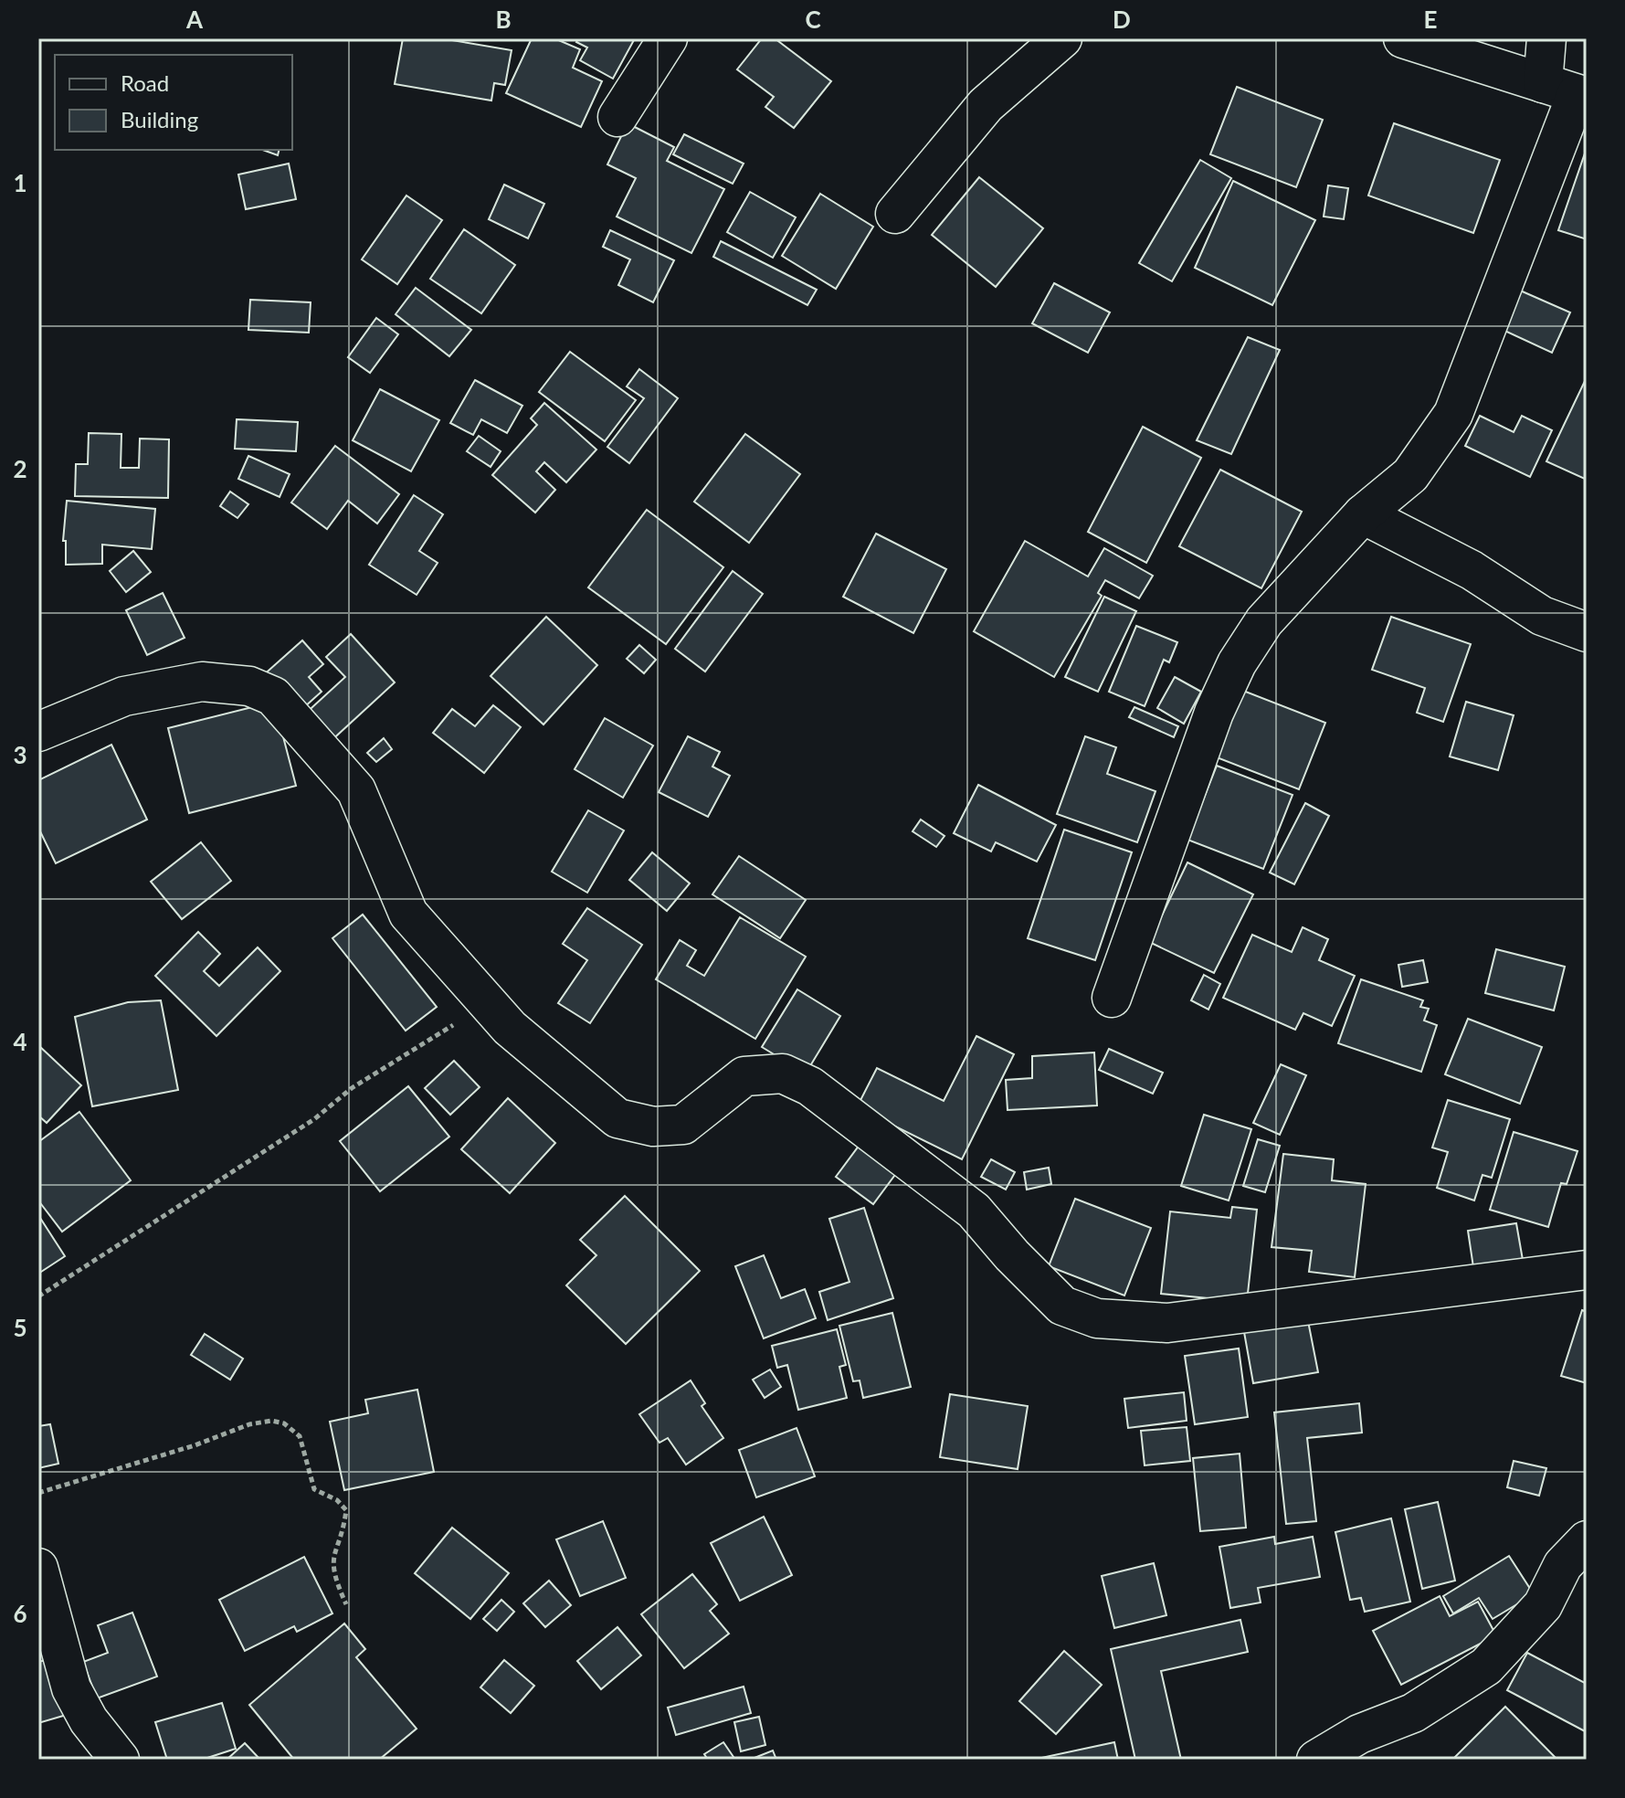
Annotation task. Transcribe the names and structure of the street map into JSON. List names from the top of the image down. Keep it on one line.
{"legend":["Road","Building"],"grid":{"columns":["A","B","C","D","E"],"rows":["1","2","3","4","5","6"]}}
